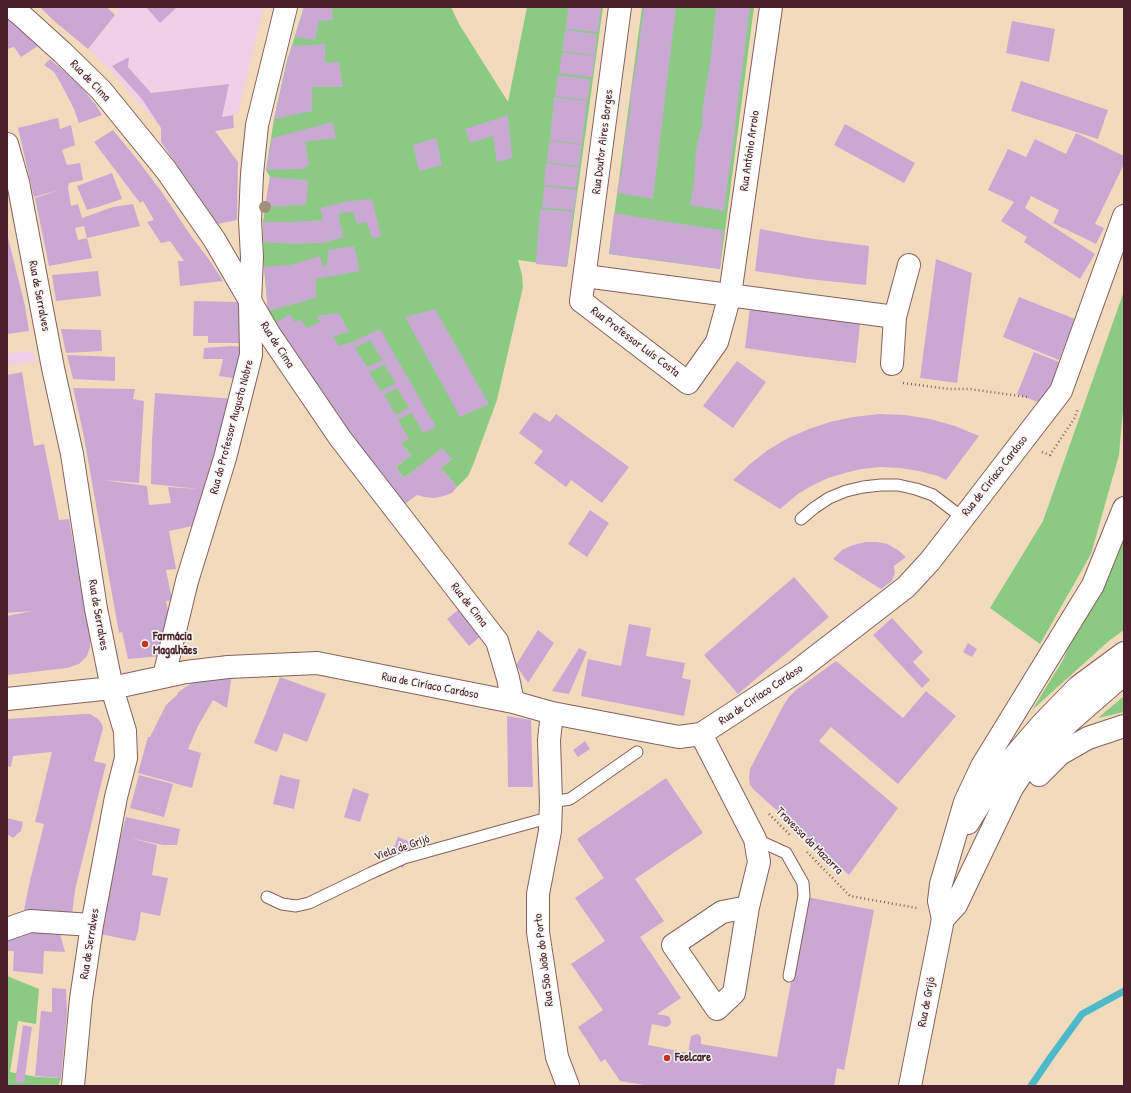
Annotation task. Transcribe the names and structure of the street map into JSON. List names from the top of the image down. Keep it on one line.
{"streets":{"main road":["Rua de Cima","Rua Doutor Aires Borges","Rua António Arroio","Rua de Serralves","Rua Professor Luís Costa","Rua do Professor Augusto Nobre","Rua de Ciríaco Cardoso","Rua São João do Porto","Rua de Grijó"],"lane":["Viela de Grijó"],"path":["Travessa da Mazorra"]},"crossings":[["Rua de Cima","Rua do Professor Augusto Nobre"],["Rua de Cima","Rua de Ciríaco Cardoso"],["Rua Doutor Aires Borges","Rua Professor Luís Costa"],["Rua António Arroio","Rua Professor Luís Costa"],["Rua de Serralves","Rua de Ciríaco Cardoso"],["Rua do Professor Augusto Nobre","Rua de Ciríaco Cardoso"],["Rua de Ciríaco Cardoso","Rua São João do Porto"],["Viela de Grijó","Rua São João do Porto"]],"places":["Farmácia Magalhães","Feelcare"]}
